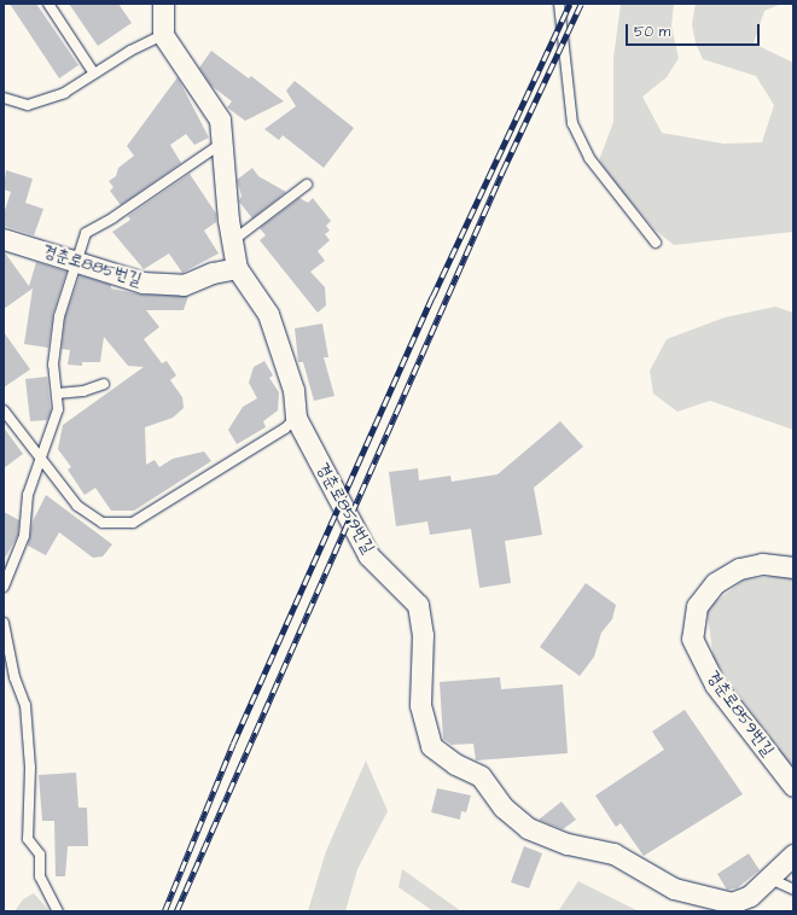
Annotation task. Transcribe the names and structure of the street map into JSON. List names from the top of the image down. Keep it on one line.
{"streets":{"street":["경춘로885번길","경춘로859번길"]},"crossings":[["경춘로885번길","경춘로859번길"]],"scale_bar":"50 m"}
